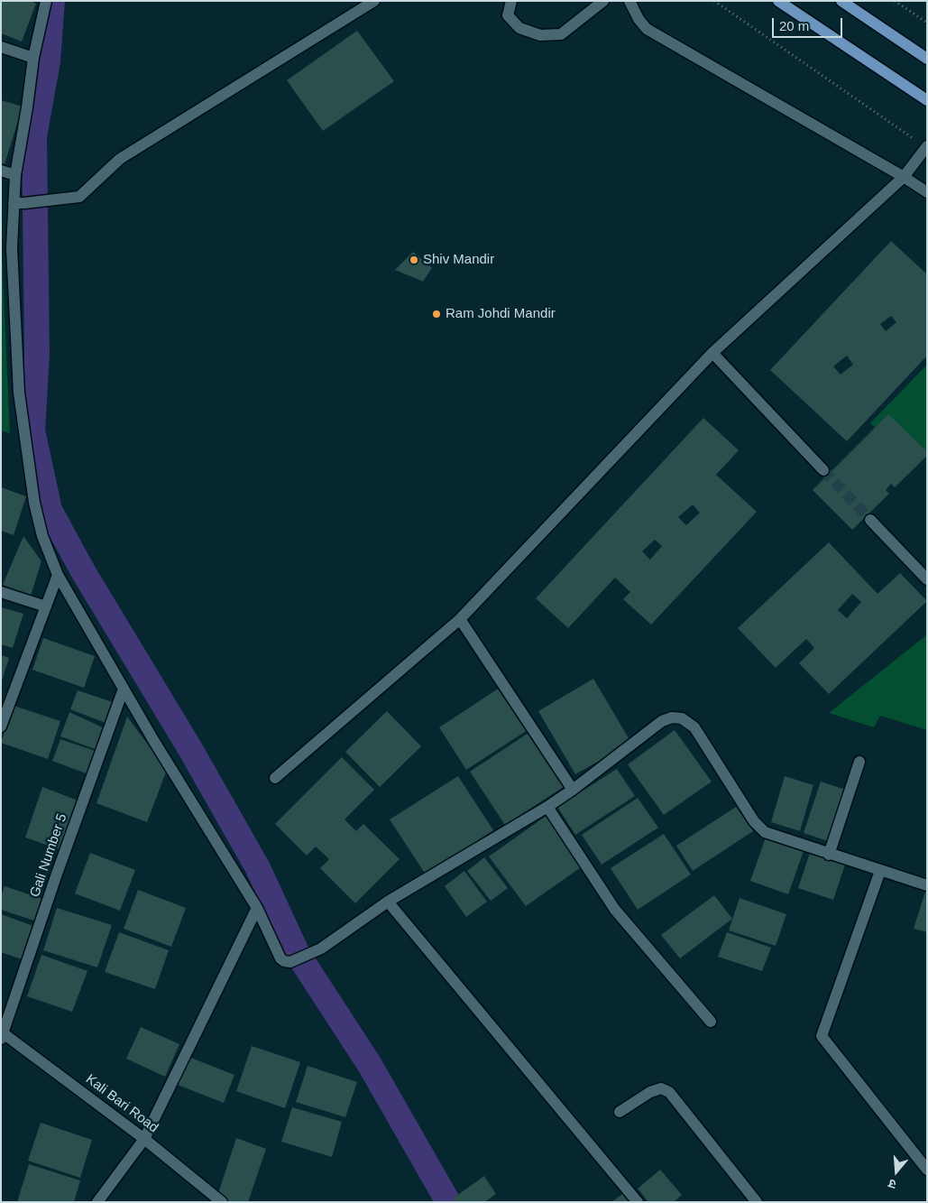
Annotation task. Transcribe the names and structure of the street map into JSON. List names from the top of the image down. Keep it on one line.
{"streets":{"street":["Gali Number 5","Kali Bari Road"]},"crossings":[["Gali Number 5","Kali Bari Road"]],"places":["Shiv Mandir","Ram Johdi Mandir"],"scale_bar":"20 m","north":"bottom"}
